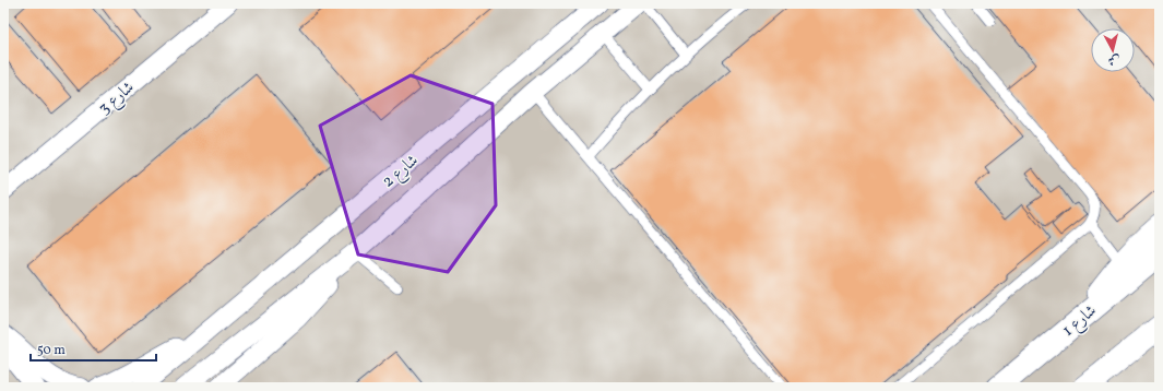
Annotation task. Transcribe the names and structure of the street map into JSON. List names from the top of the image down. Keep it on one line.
{"streets":{"street":["شارع 3","شارع 2","شارع 1"]},"scale_bar":"50 m","north":"bottom"}
